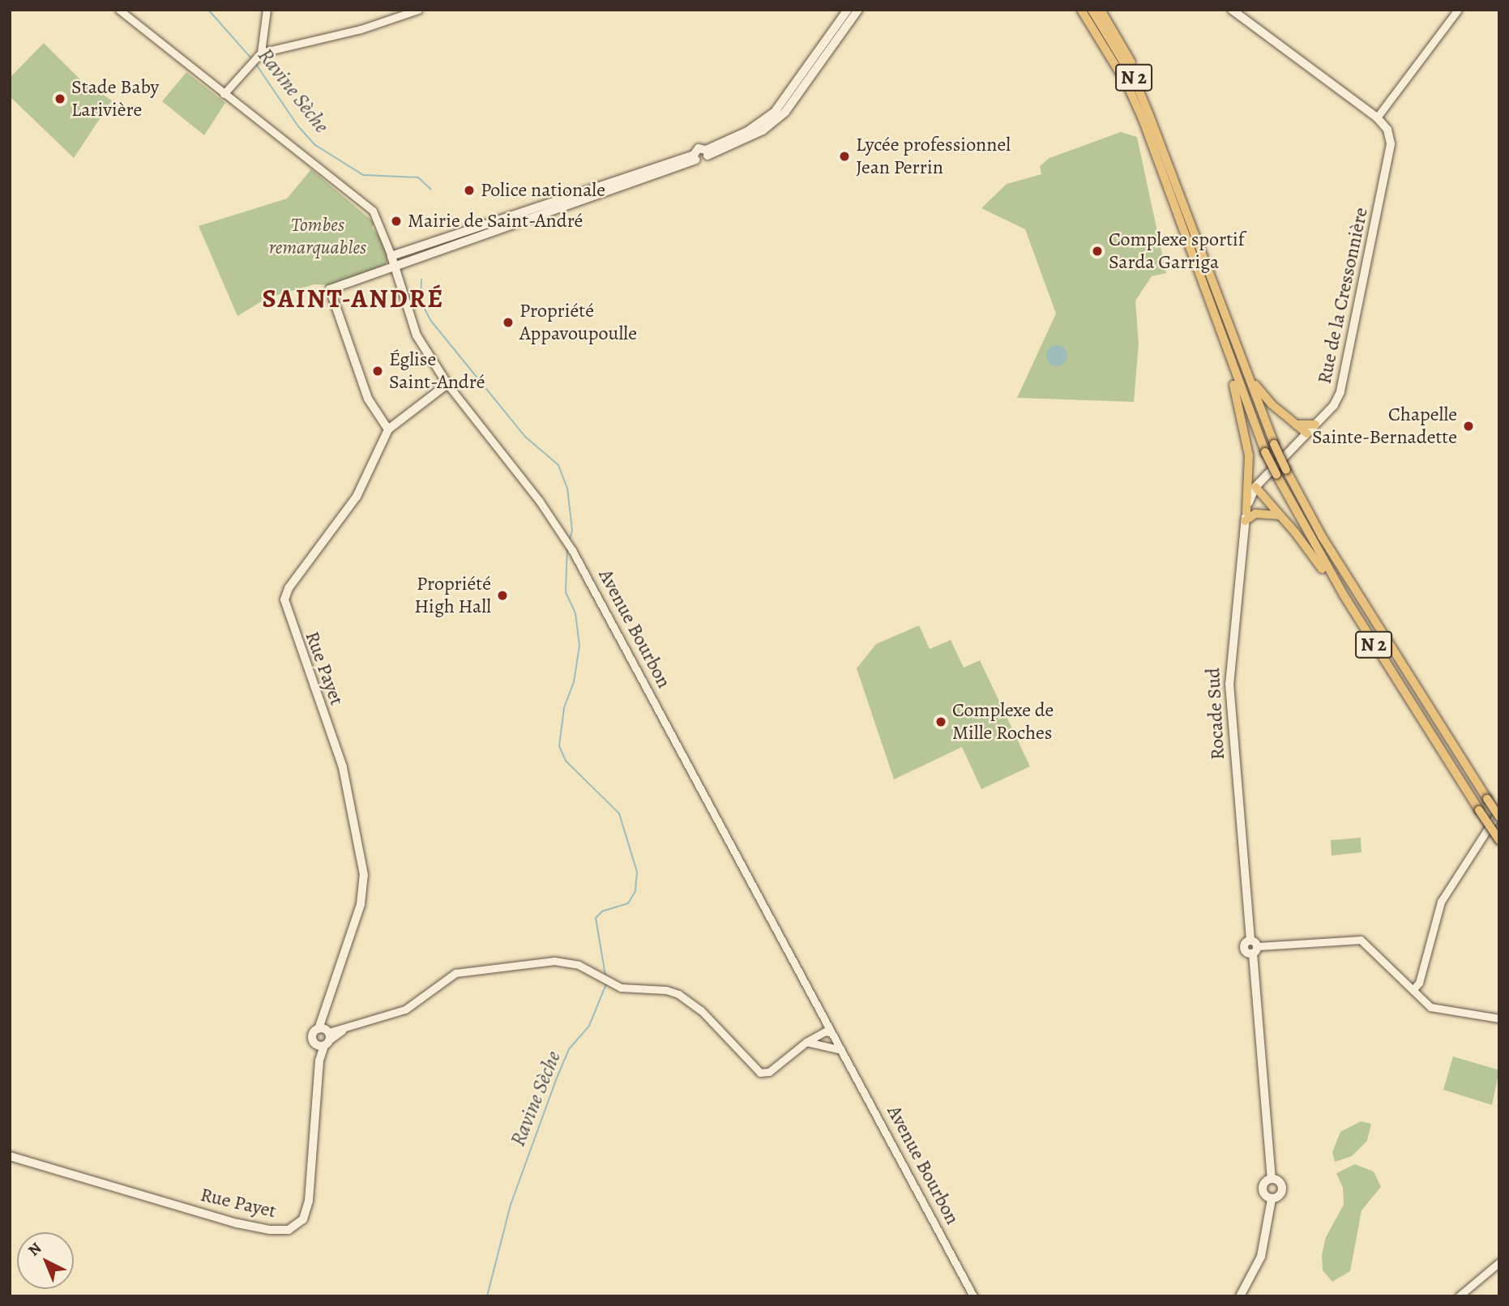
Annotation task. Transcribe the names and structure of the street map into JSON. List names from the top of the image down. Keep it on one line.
{"streets":{"highway":["N 2"],"main road":["Rue de la Cressonnière","Avenue Bourbon","Rue Payet","Rocade Sud"]},"crossings":[["Rue de la Cressonnière","Rocade Sud"],["Avenue Bourbon","Rue Payet"]],"districts":["SAINT-ANDRÉ"],"water":["Ravine Sèche"],"parks":["Tombes remarquables"],"places":["Stade Baby Larivière","Lycée professionnel Jean Perrin","Police nationale","Mairie de Saint-André","Complexe sportif Sarda Garriga","Propriété Appavoupoulle","Église Saint-André","Chapelle Sainte-Bernadette","Propriété High Hall","Complexe de Mille Roches"],"north":"top left"}
